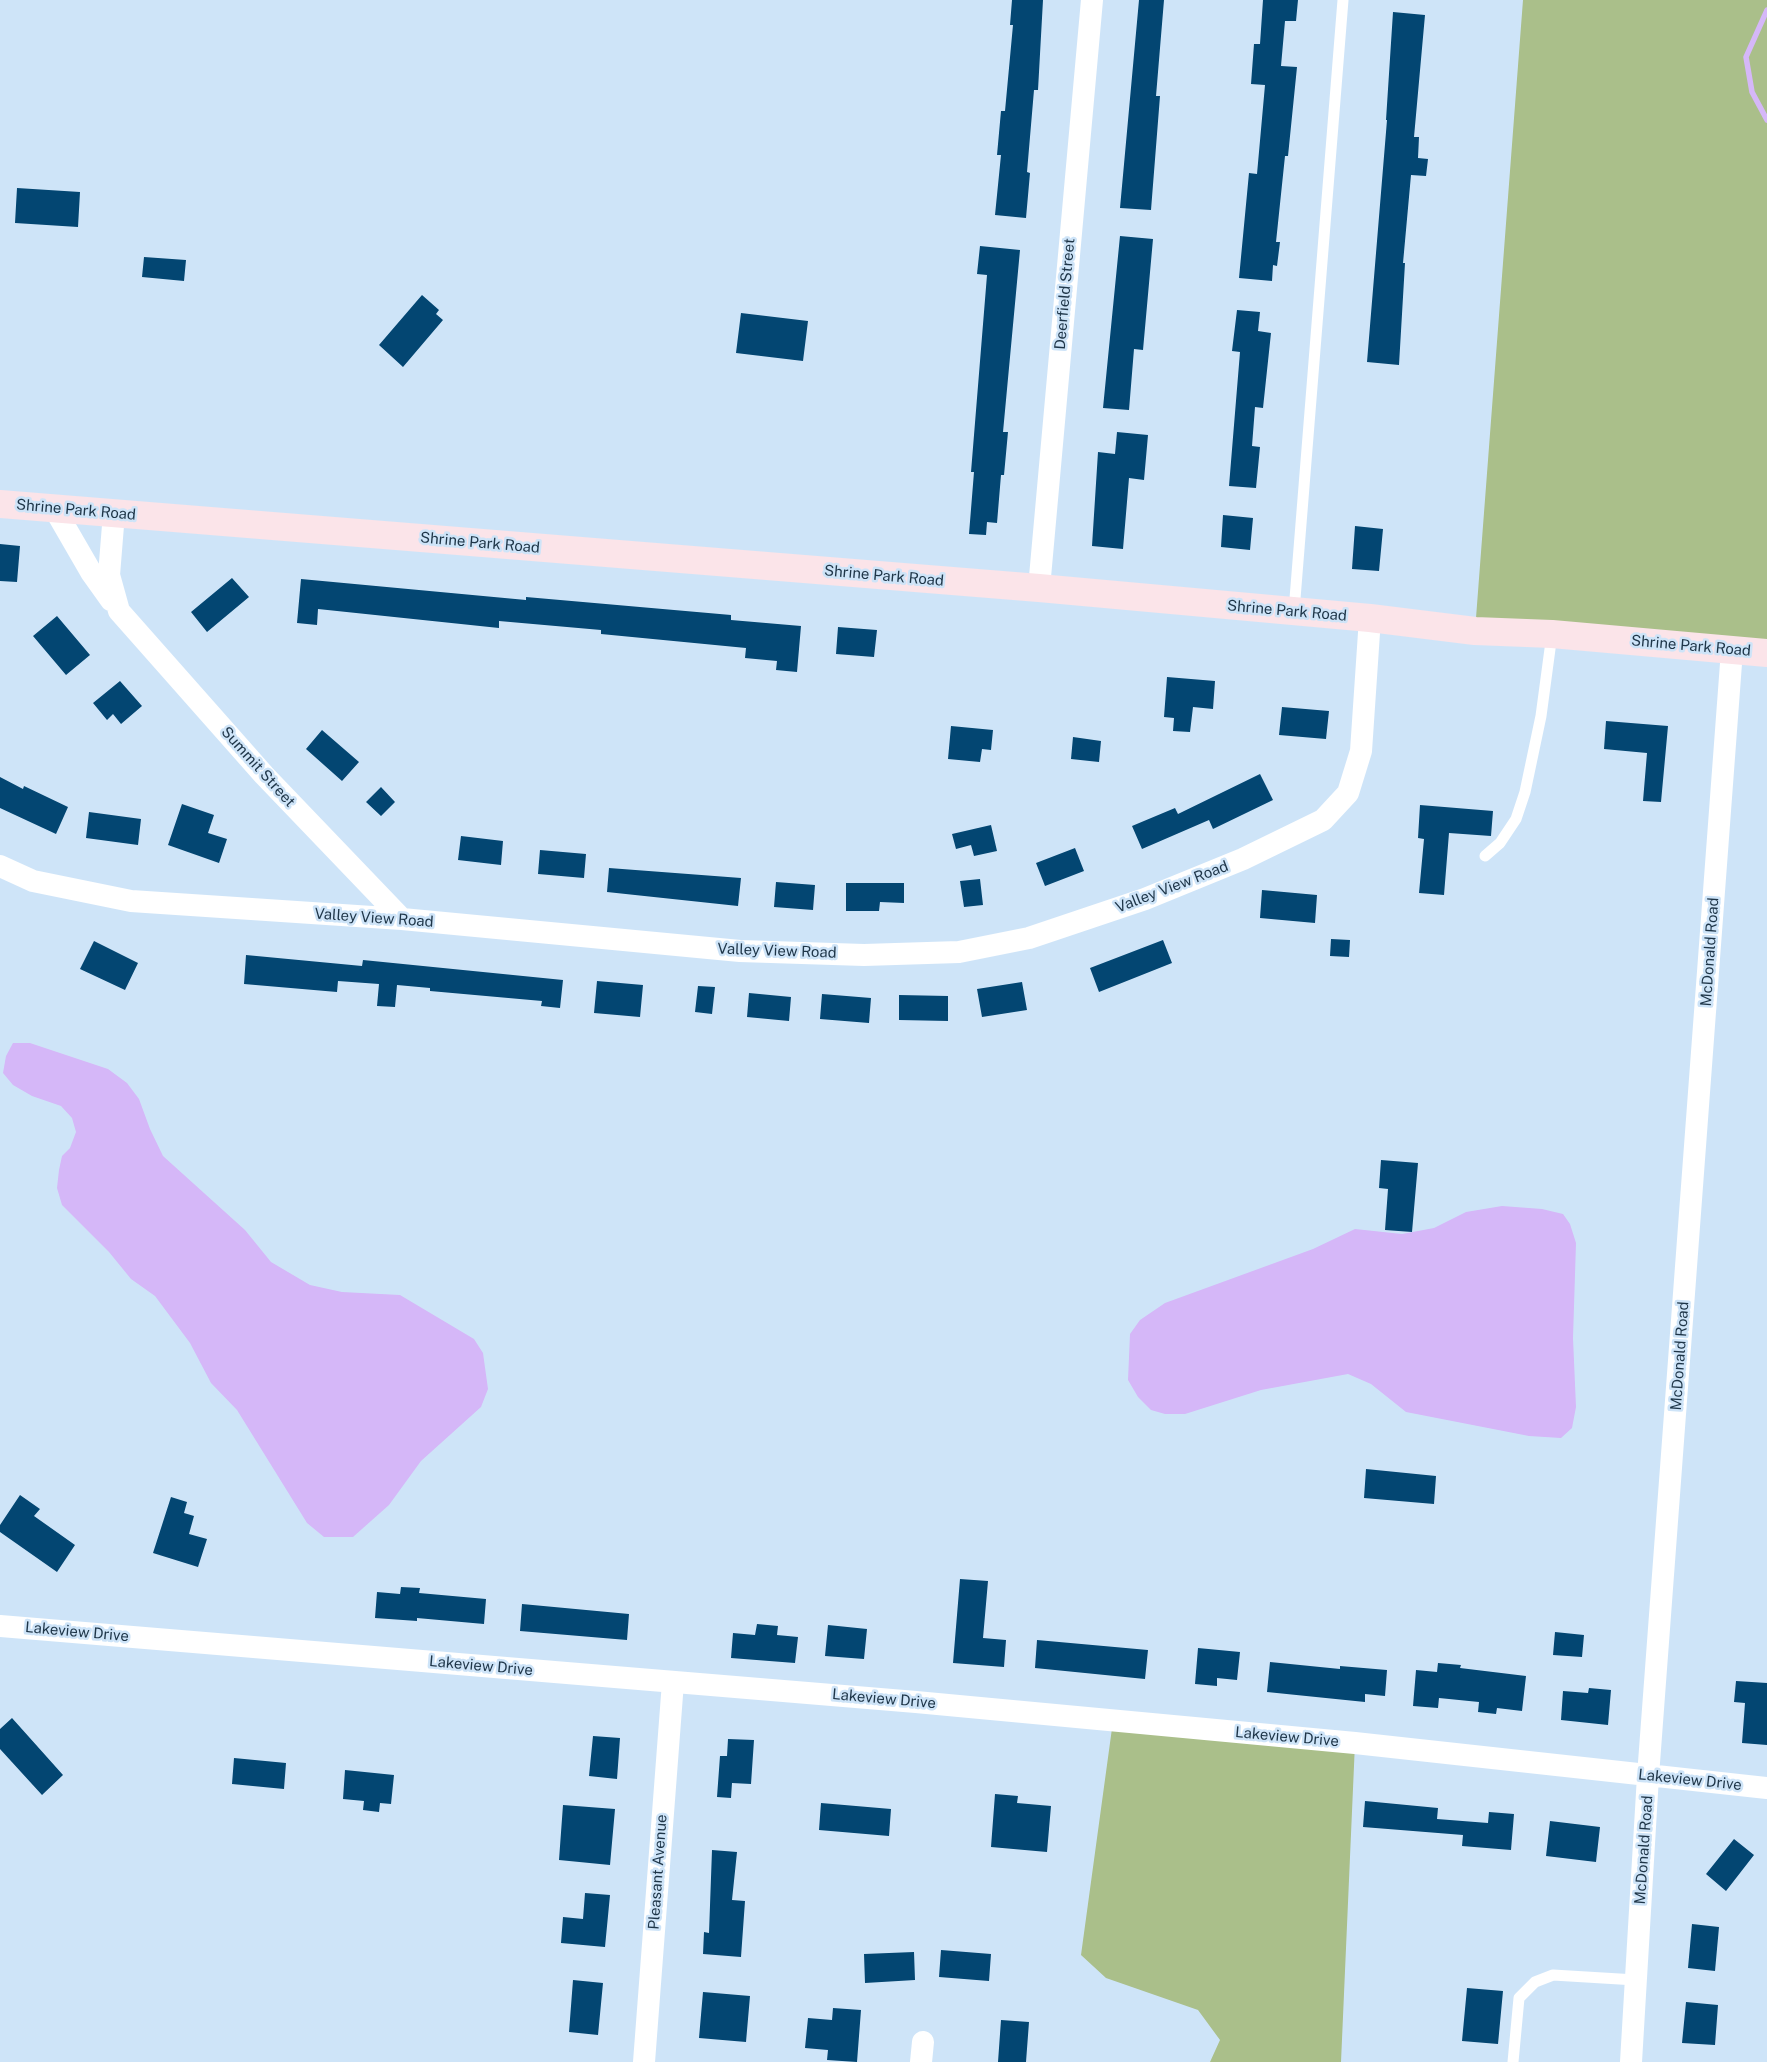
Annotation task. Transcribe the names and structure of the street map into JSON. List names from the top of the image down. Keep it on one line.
{"streets":{"street":["Deerfield Street","Shrine Park Road","Summit Street","Valley View Road","McDonald Road","Lakeview Drive","Pleasant Avenue"]},"crossings":[["Deerfield Street","Shrine Park Road"],["Shrine Park Road","Summit Street"],["Shrine Park Road","Valley View Road"],["Shrine Park Road","McDonald Road"],["Summit Street","Valley View Road"],["McDonald Road","Lakeview Drive"],["Lakeview Drive","Pleasant Avenue"]]}
